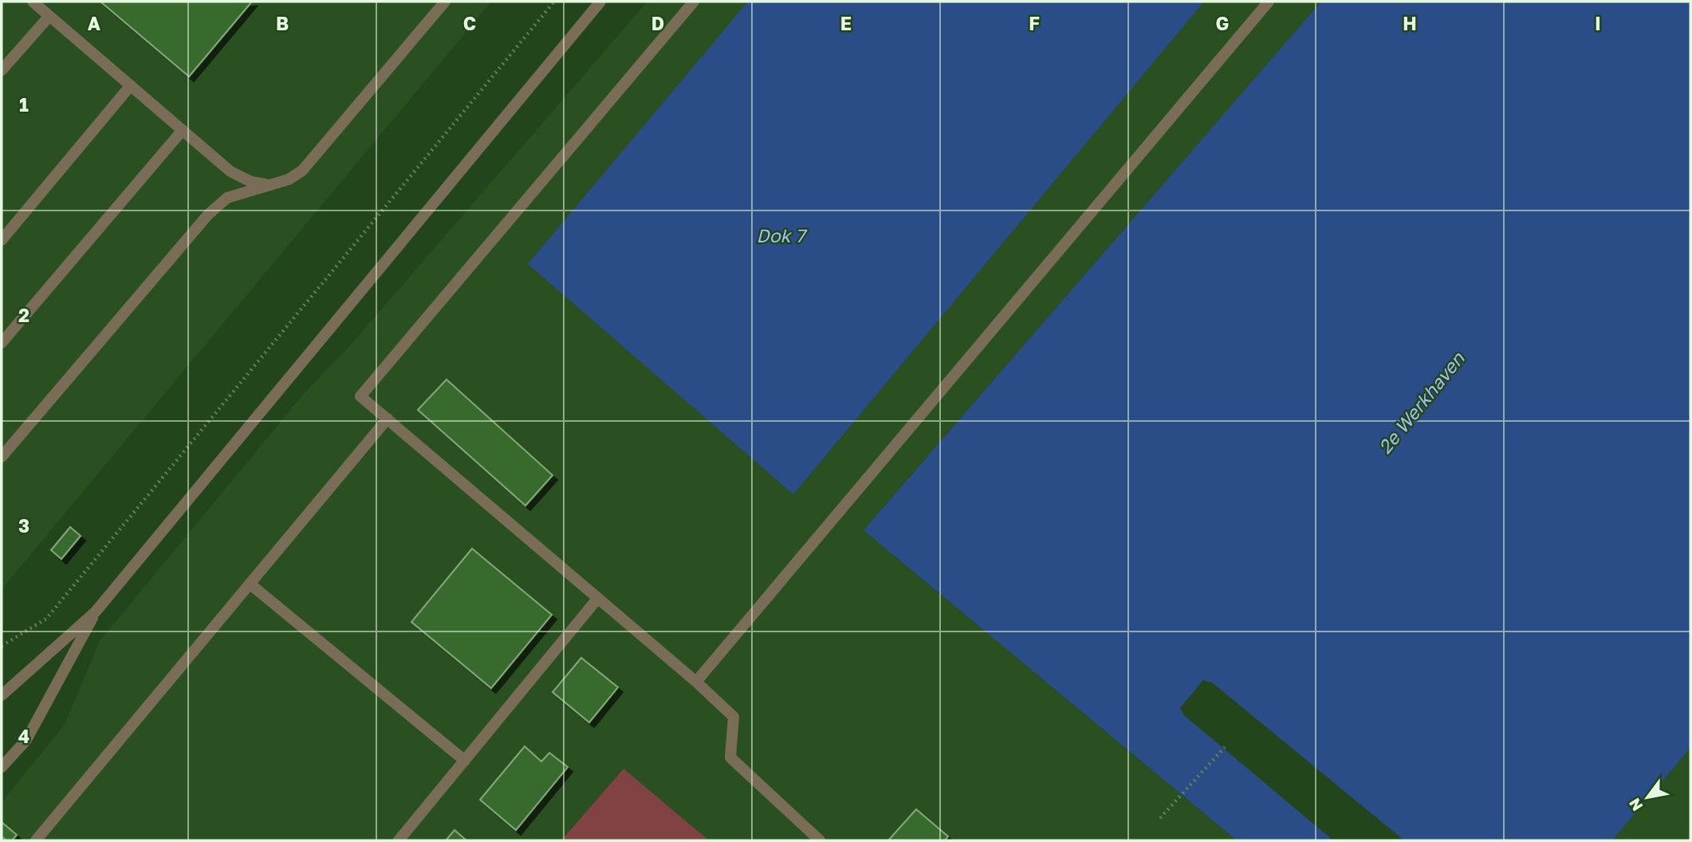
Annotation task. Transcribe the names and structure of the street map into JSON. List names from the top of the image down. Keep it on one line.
{"water":["Dok 7","2e Werkhaven"],"north":"bottom left","grid":{"columns":["A","B","C","D","E","F","G","H","I"],"rows":["1","2","3","4"]}}
